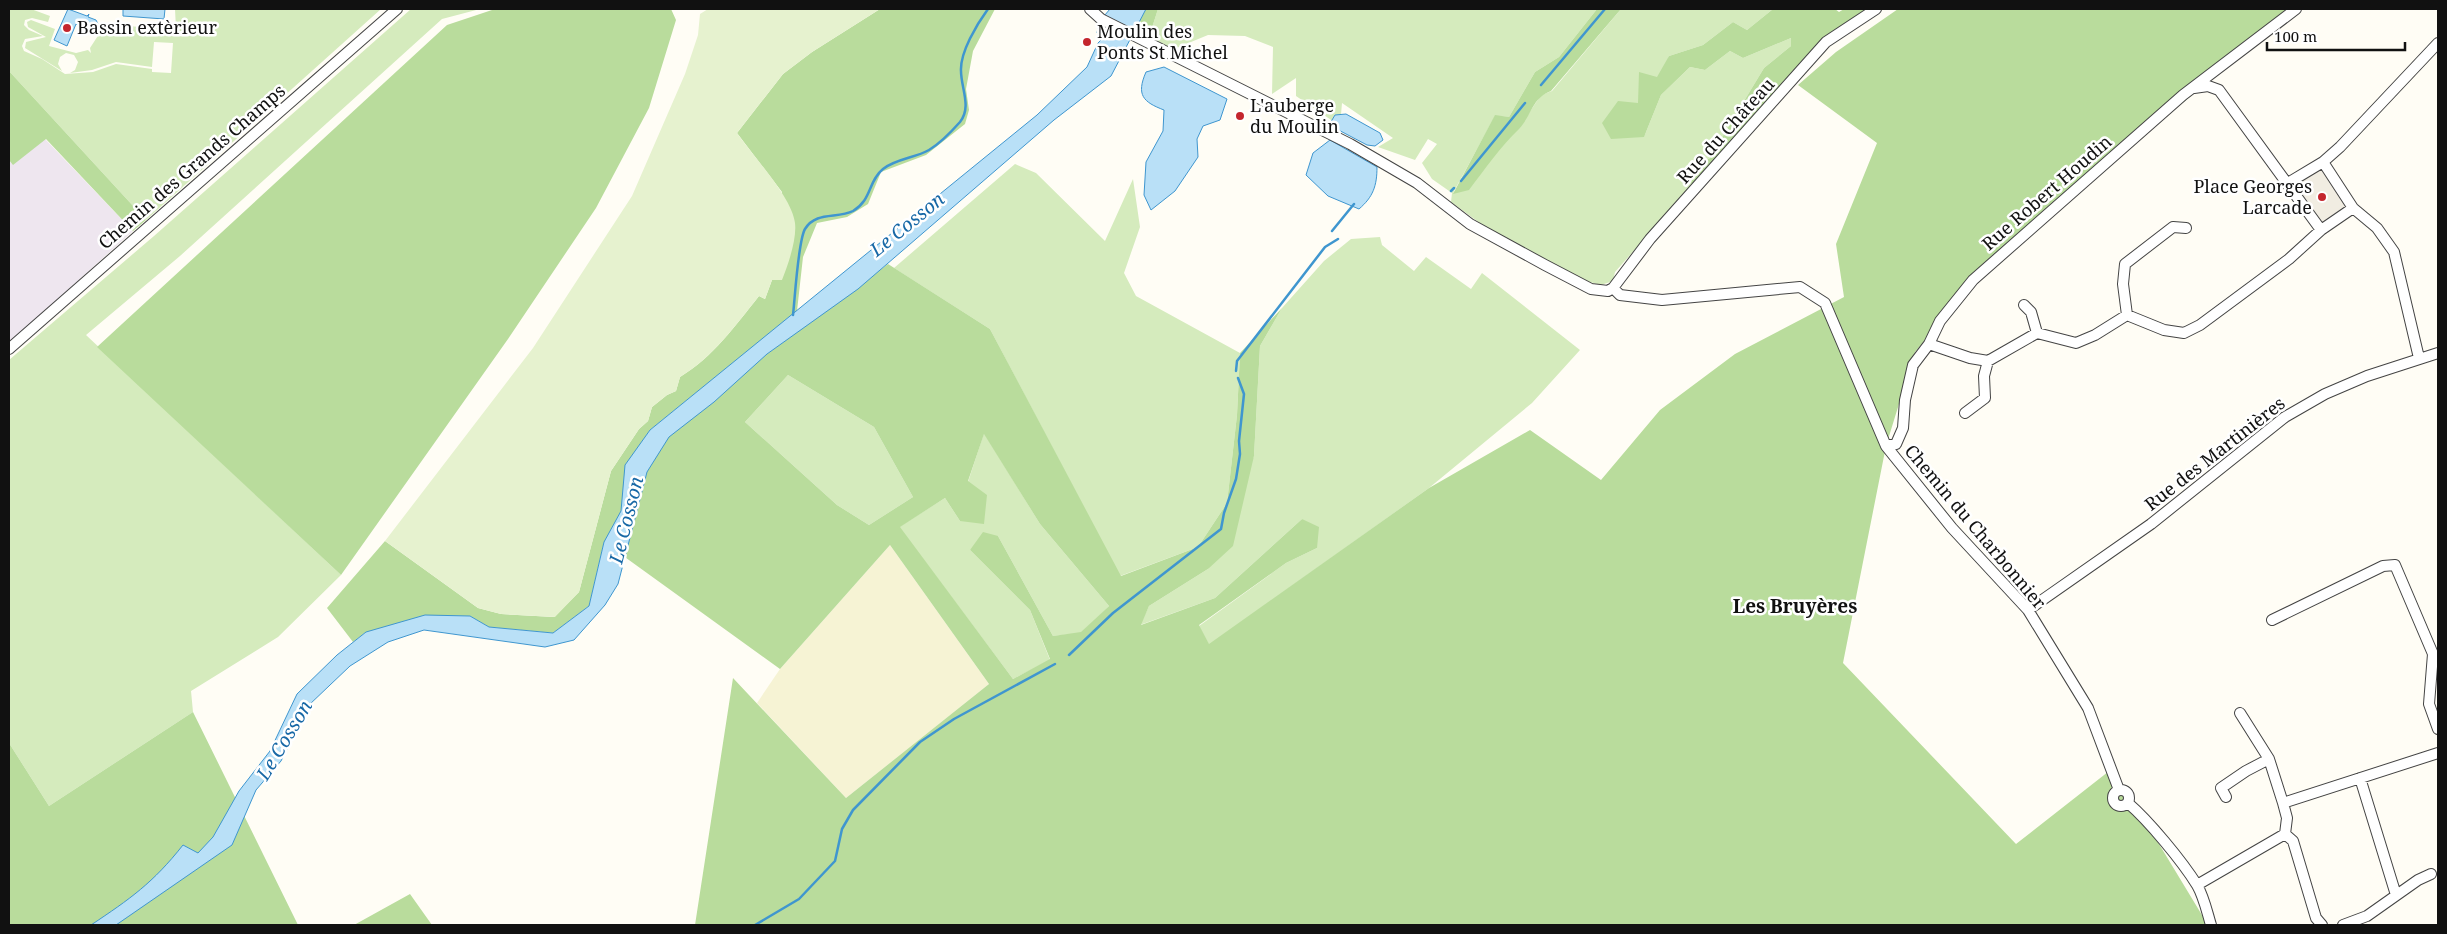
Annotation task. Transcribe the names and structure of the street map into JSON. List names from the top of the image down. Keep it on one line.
{"streets":{"street":["Rue du Château","Chemin des Grands Champs","Rue Robert Houdin","Rue des Martinières","Chemin du Charbonnier"]},"crossings":[["Rue du Château","Chemin du Charbonnier"],["Rue Robert Houdin","Chemin du Charbonnier"],["Rue des Martinières","Chemin du Charbonnier"]],"districts":["Les Bruyères"],"water":["Le Cosson"],"places":["Bassin extèrieur","Moulin des Ponts St Michel","L'auberge du Moulin","Place Georges Larcade"],"scale_bar":"100 m"}
